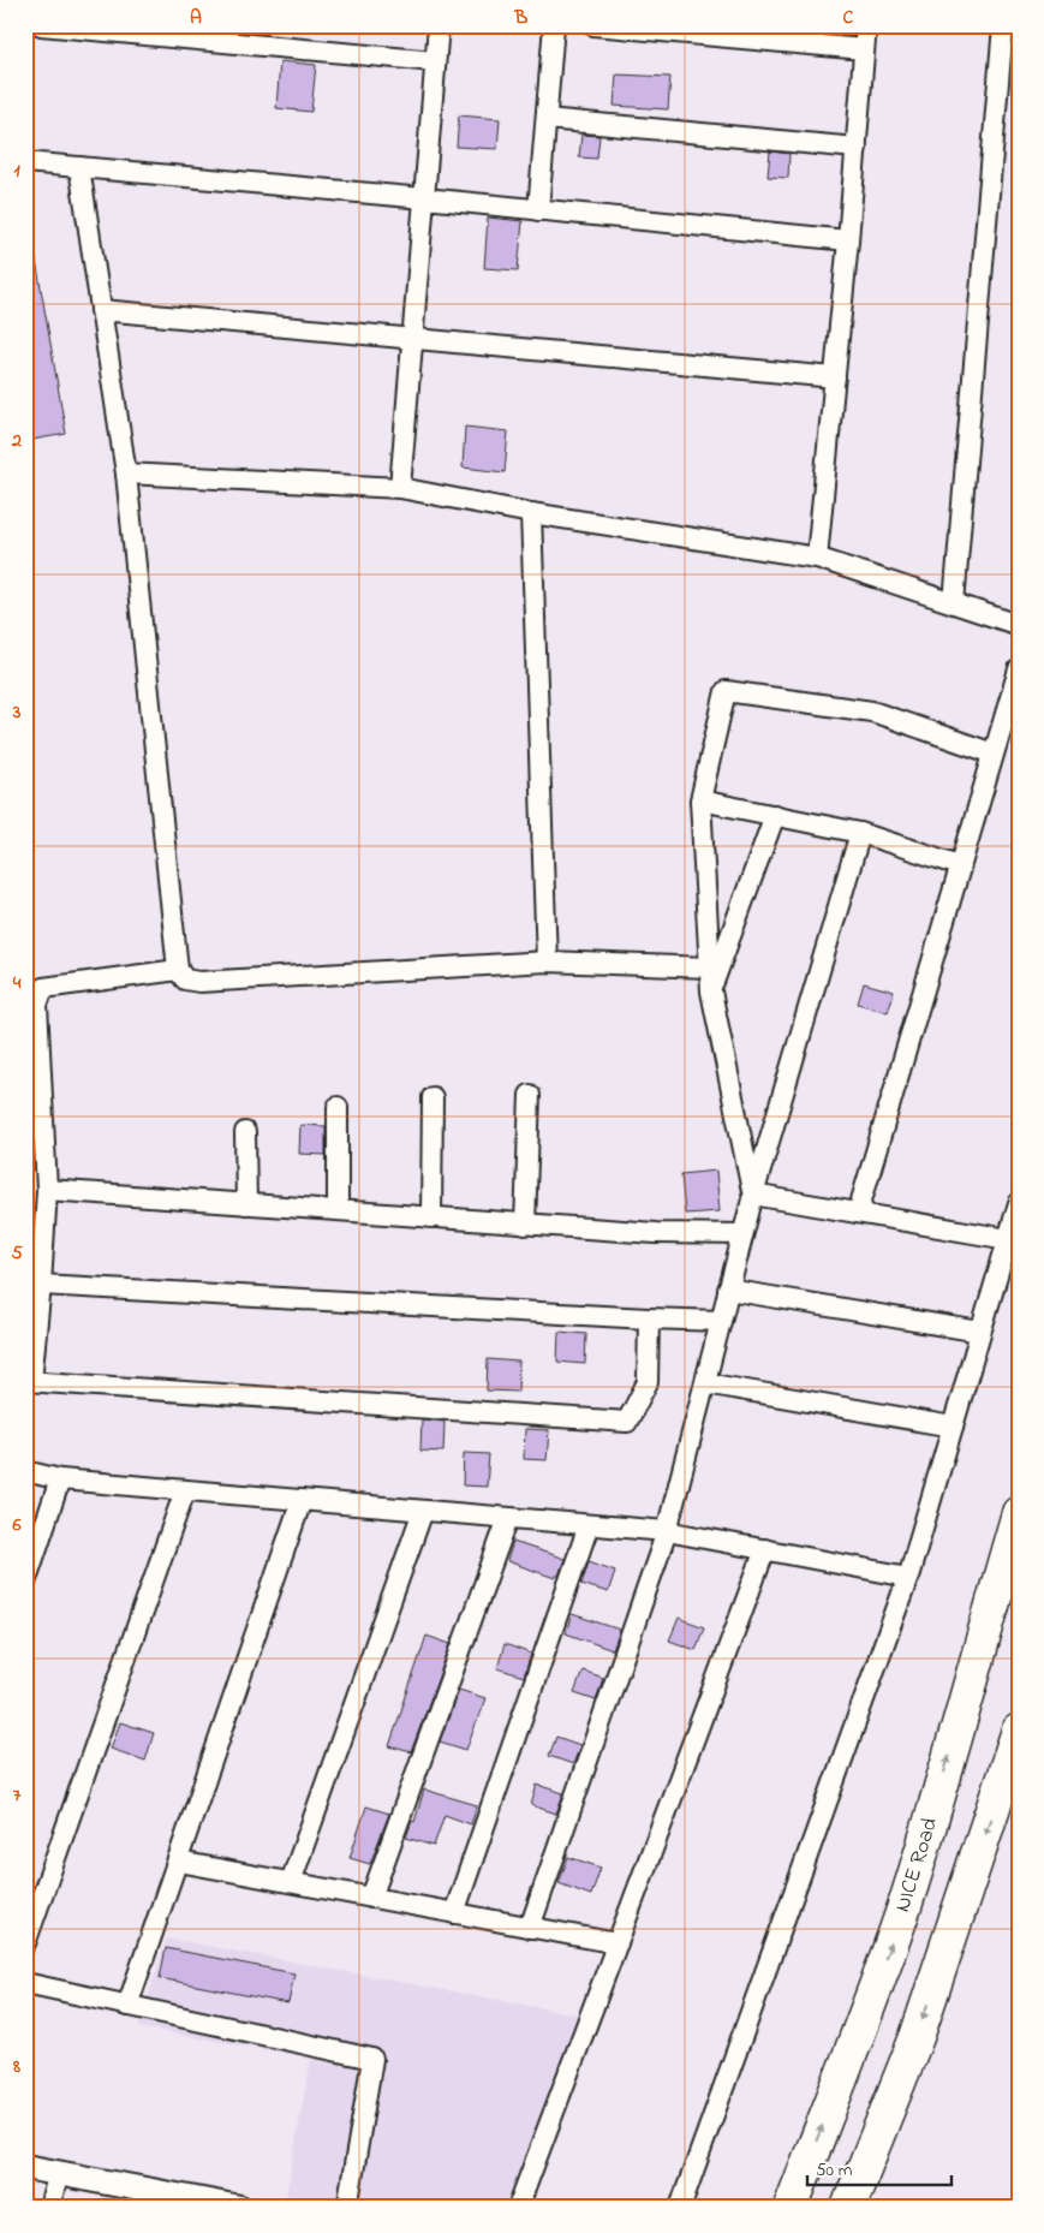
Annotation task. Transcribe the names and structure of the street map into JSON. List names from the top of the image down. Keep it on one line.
{"streets":{"highway":["NICE Road"]},"scale_bar":"50 m","grid":{"columns":["A","B","C"],"rows":["1","2","3","4","5","6","7","8"]}}
